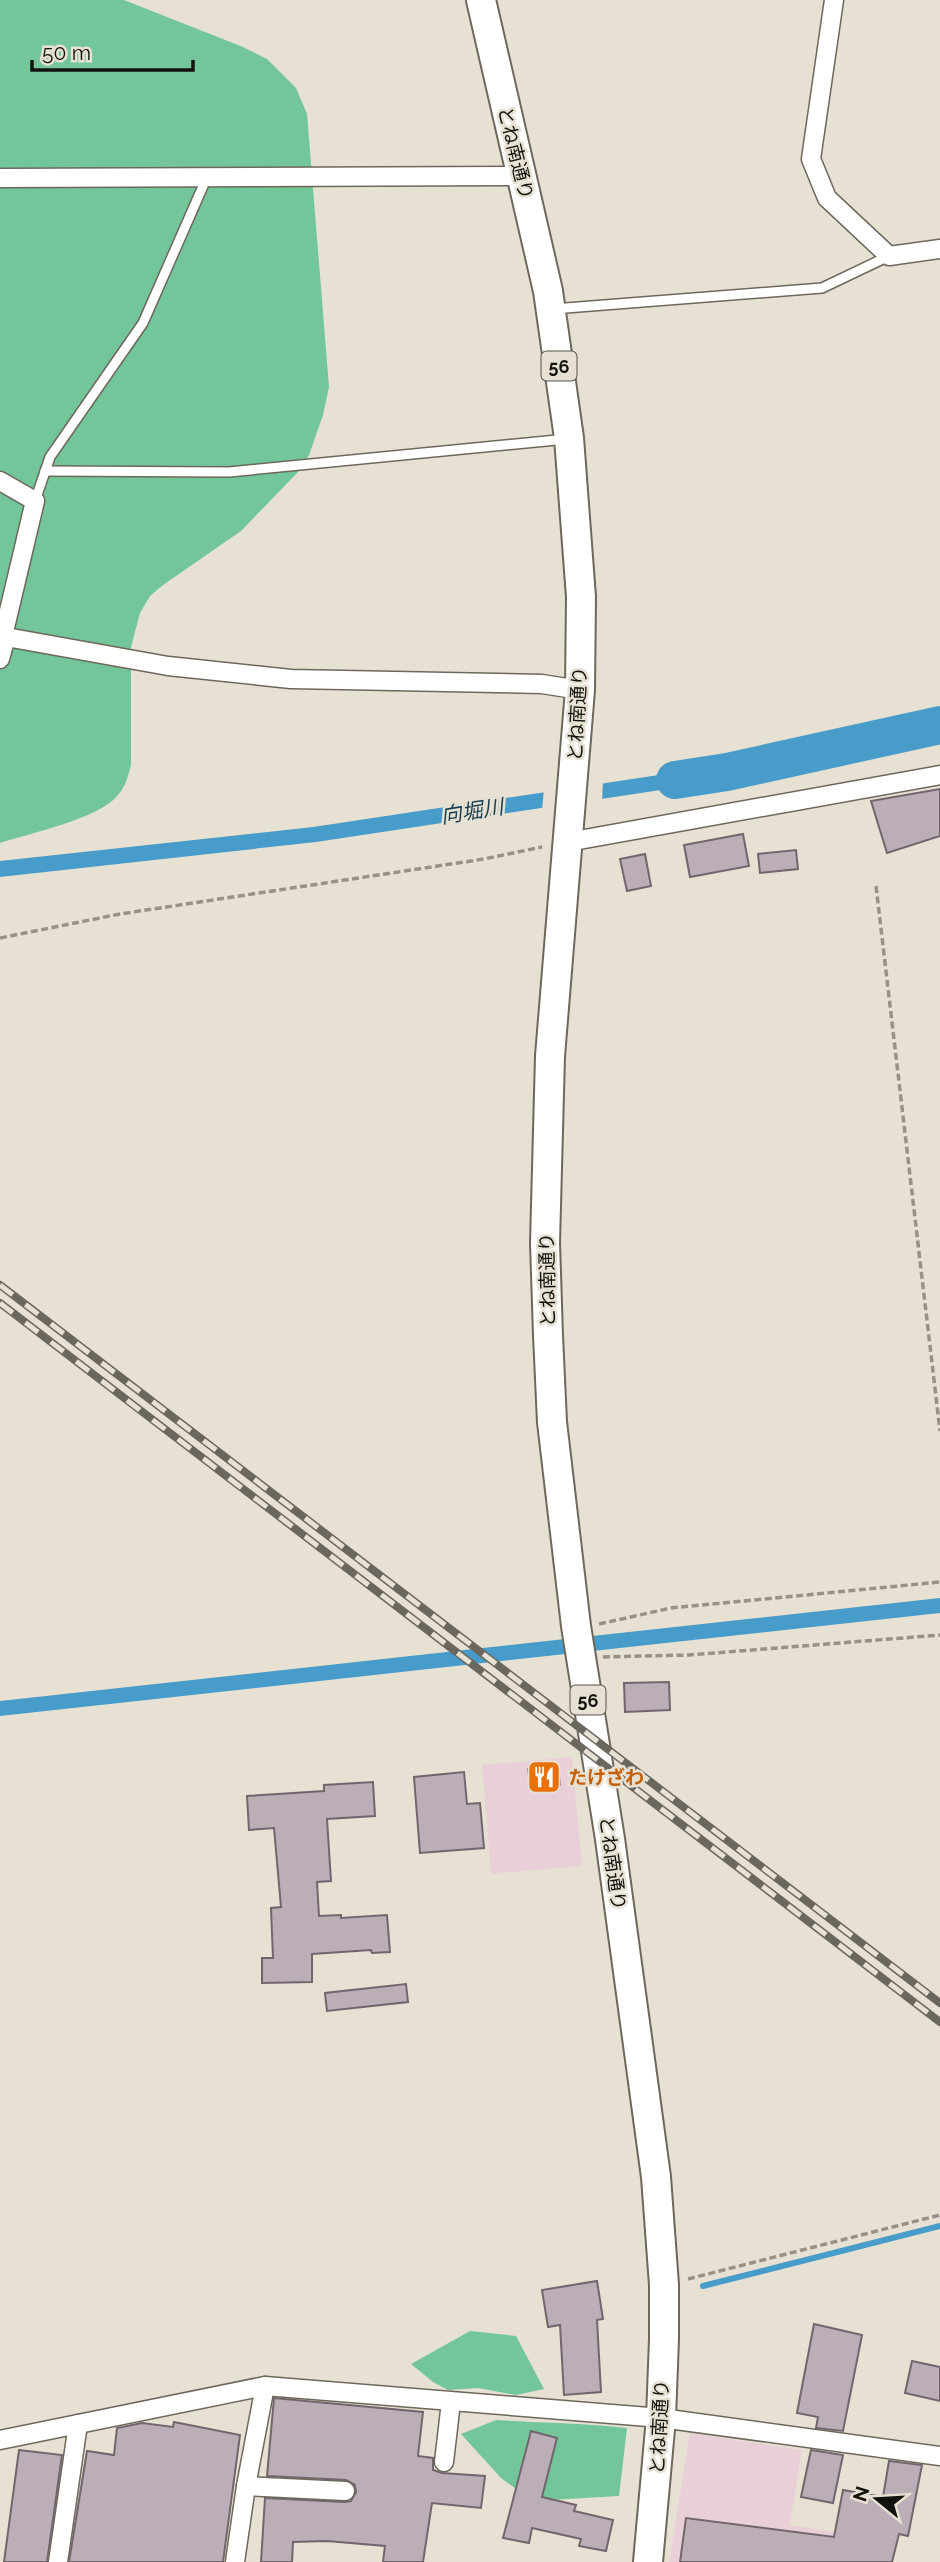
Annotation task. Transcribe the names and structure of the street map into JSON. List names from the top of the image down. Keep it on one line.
{"streets":{"main road":["とね南通り","56"]},"water":["向堀川"],"places":{"restaurant":["たけざわ"]},"scale_bar":"50 m","north":"left"}
